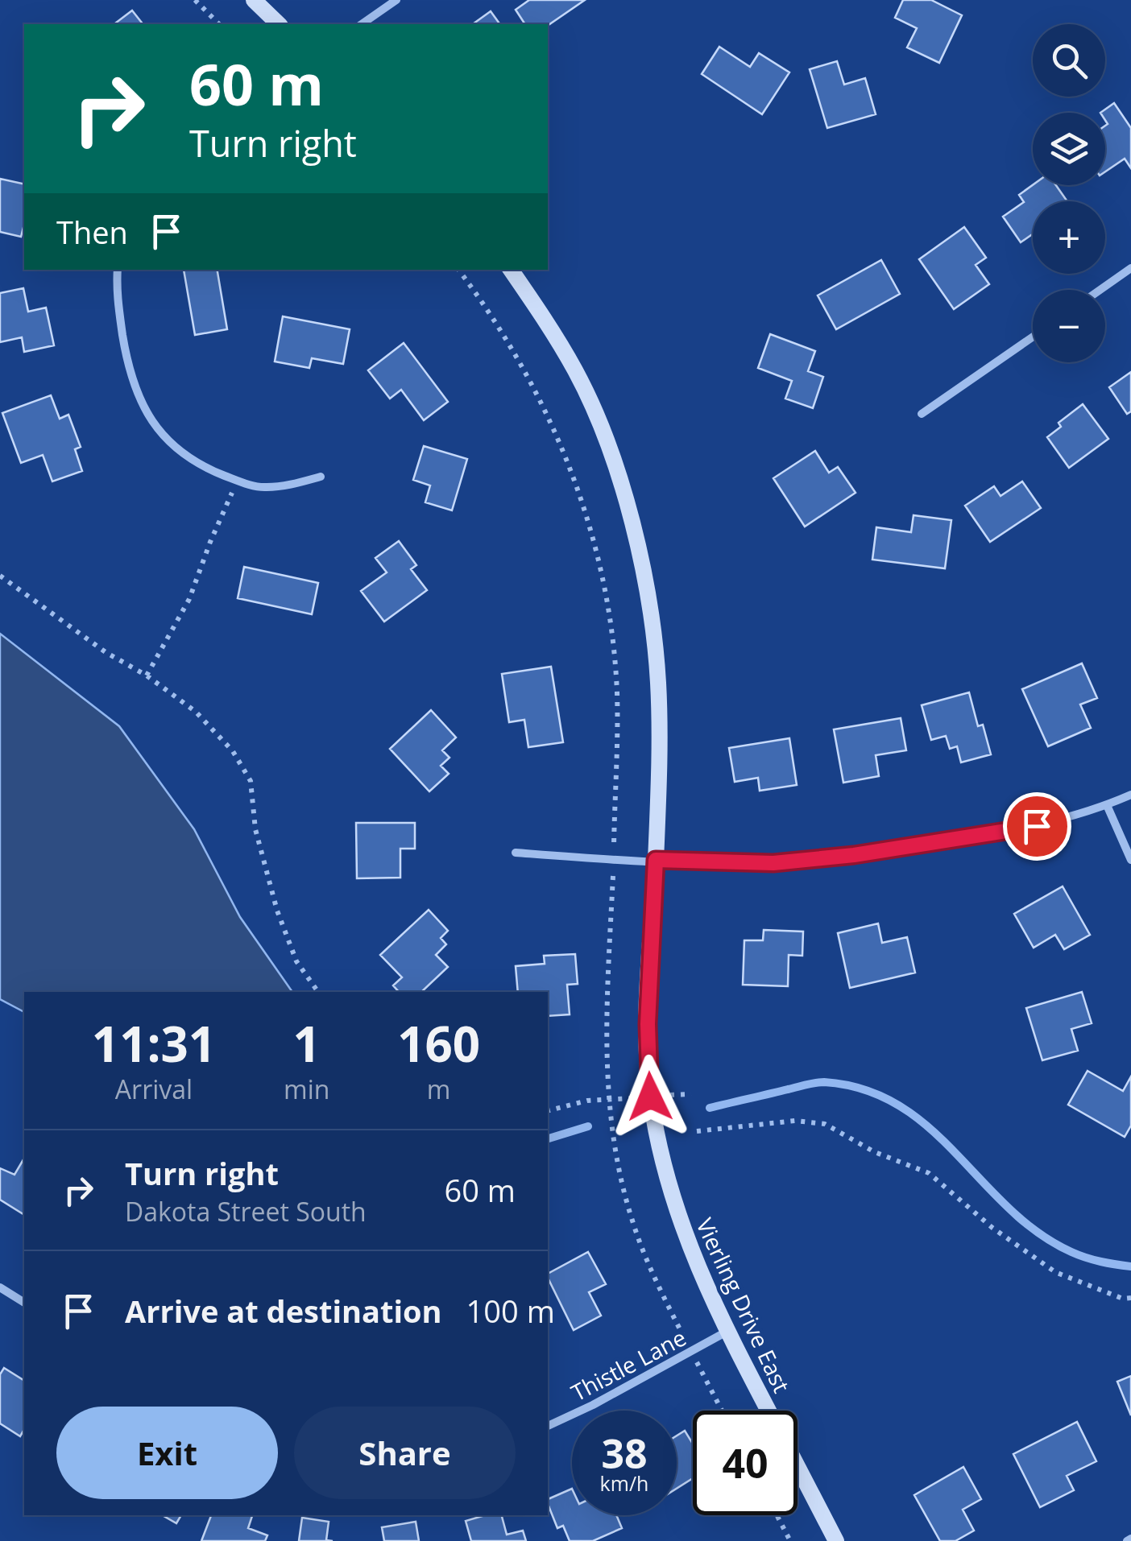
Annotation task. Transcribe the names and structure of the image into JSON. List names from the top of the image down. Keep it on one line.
{"streets":{"street":["Vierling Drive East","Thistle Lane"]},"crossings":[["Vierling Drive East","Thistle Lane"]],"page":{"map_buttons":["+","−"],"turn":["60 m","Turn right"],"then":"Then","eta":["11:31","Arrival","1","min","160","m"],"list":[{"name":"Turn right","note":"Dakota Street South","value":"60 m"},{"name":"Arrive at destination","value":"100 m"}],"buttons":["Exit","Share"],"speed":"38 km/h","limit":"40"}}
